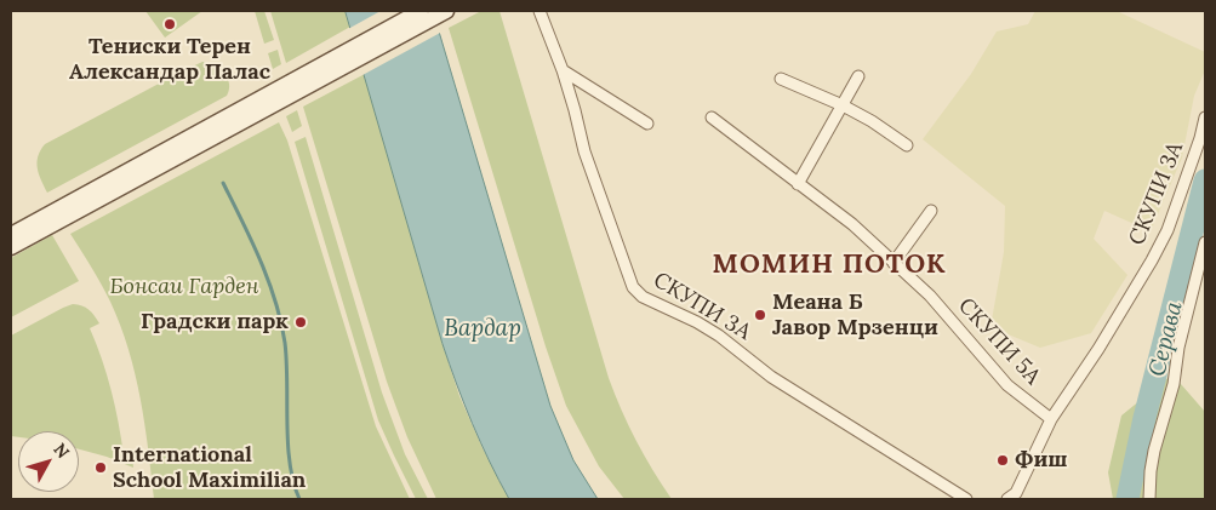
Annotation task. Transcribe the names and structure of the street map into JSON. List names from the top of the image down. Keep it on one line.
{"streets":{"street":["СКУПИ 3А","СКУПИ 5А"]},"crossings":[["СКУПИ 3А","СКУПИ 5А"]],"districts":["МОМИН ПОТОК"],"water":["Вардар","Серава"],"parks":["Бонсаи Гарден"],"places":["Тениски Терен Александар Палас","Меана Б Јавор Мрзенци","Градски парк","Фиш","International School Maximilian"],"north":"top right"}
